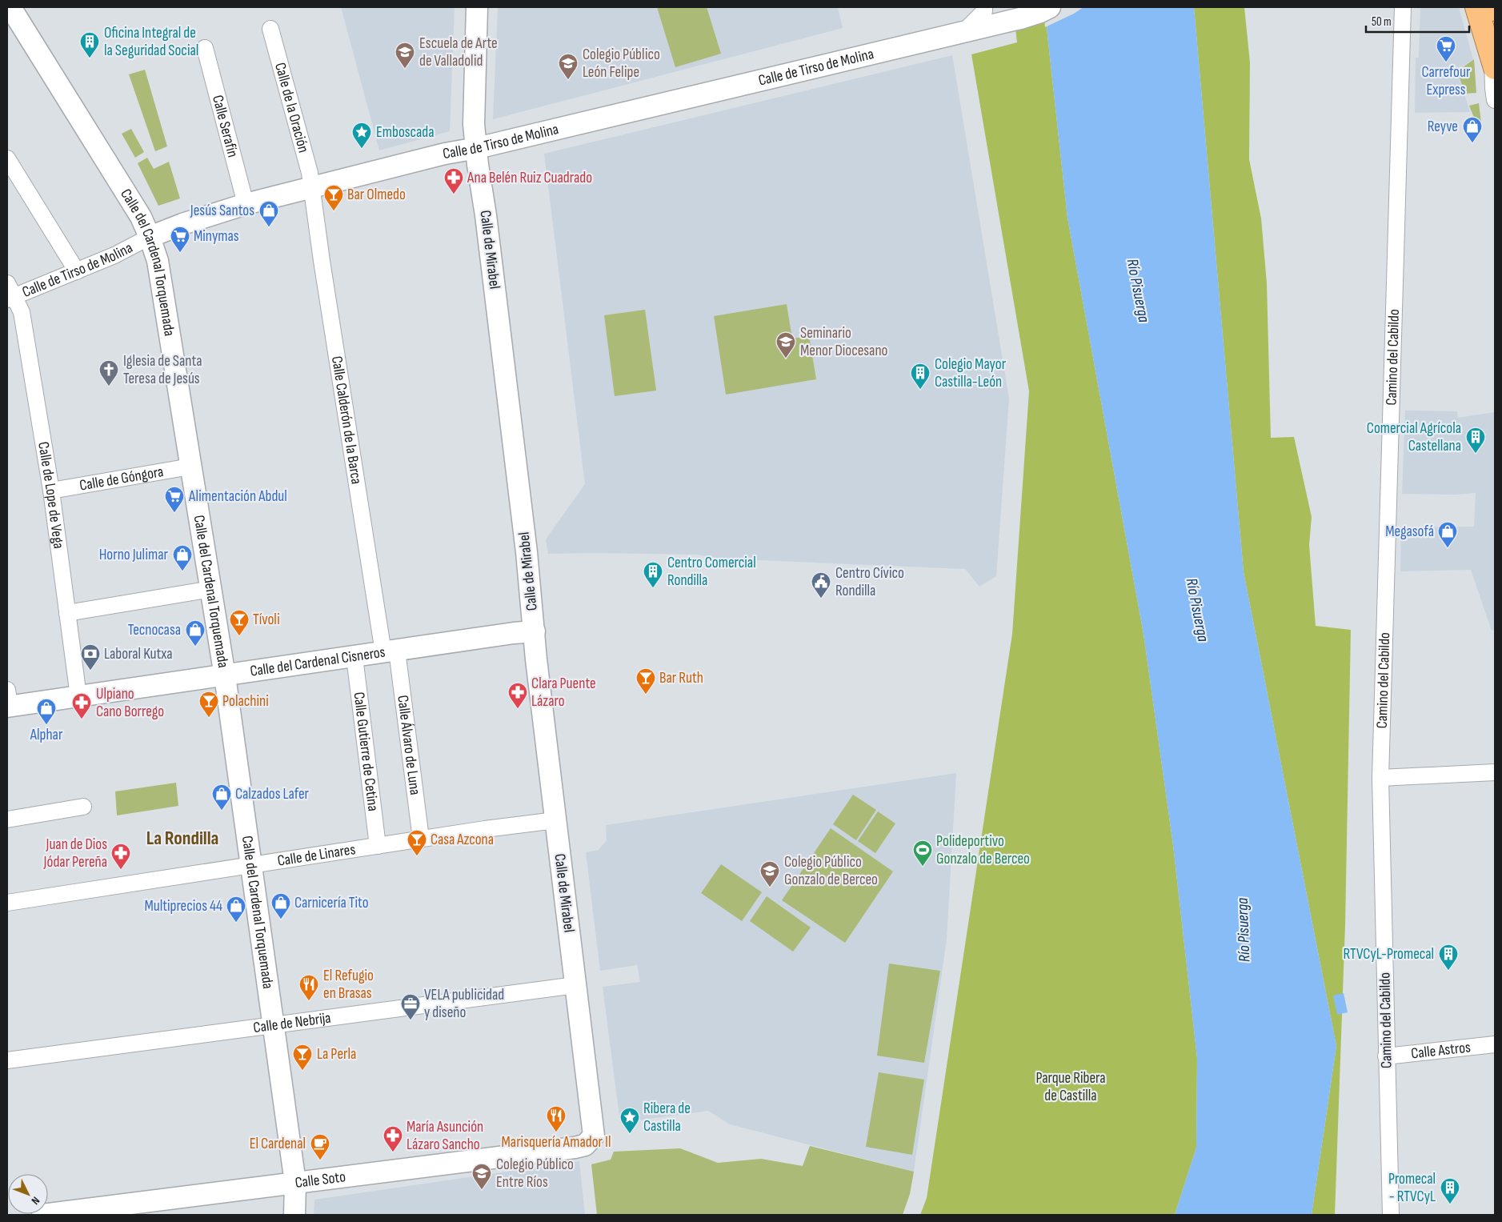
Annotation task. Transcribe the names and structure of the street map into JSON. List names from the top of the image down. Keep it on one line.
{"streets":{"street":["Calle de Tirso de Molina","Calle de la Oración","Calle Serafín","Calle de Mirabel","Calle del Cardenal Torquemada","Camino del Cabildo","Calle Calderón de la Barca","Calle de Góngora","Calle de Lope de Vega","Calle del Cardenal Cisneros","Calle Álvaro de Luna","Calle Gutierre de Cetina","Calle de Linares","Calle de Nebrija","Calle Astros","Calle Soto"]},"crossings":[["Calle de Tirso de Molina","Calle de la Oración"],["Calle de Tirso de Molina","Calle Serafín"],["Calle de Tirso de Molina","Calle de Mirabel"],["Calle de Tirso de Molina","Calle del Cardenal Torquemada"],["Calle de Tirso de Molina","Calle Calderón de la Barca"],["Calle de Tirso de Molina","Calle de Lope de Vega"],["Calle de la Oración","Calle Calderón de la Barca"],["Calle de Mirabel","Calle del Cardenal Cisneros"],["Calle de Mirabel","Calle de Linares"],["Calle de Mirabel","Calle de Nebrija"],["Calle de Mirabel","Calle Soto"],["Calle del Cardenal Torquemada","Calle de Góngora"],["Calle del Cardenal Torquemada","Calle del Cardenal Cisneros"],["Calle del Cardenal Torquemada","Calle de Linares"],["Calle del Cardenal Torquemada","Calle de Nebrija"],["Calle del Cardenal Torquemada","Calle Soto"],["Camino del Cabildo","Calle Astros"],["Calle Calderón de la Barca","Calle del Cardenal Cisneros"],["Calle Calderón de la Barca","Calle Álvaro de Luna"],["Calle de Góngora","Calle de Lope de Vega"],["Calle de Lope de Vega","Calle del Cardenal Cisneros"],["Calle del Cardenal Cisneros","Calle Álvaro de Luna"],["Calle del Cardenal Cisneros","Calle Gutierre de Cetina"],["Calle Álvaro de Luna","Calle de Linares"],["Calle Gutierre de Cetina","Calle de Linares"]],"districts":["La Rondilla"],"water":["Río Pisuerga"],"parks":["Parque Ribera de Castilla"],"places":{"building":["Oficina Integral de la Seguridad Social","Colegio Mayor Castilla-León","Comercial Agrícola Castellana","Centro Comercial Rondilla","RTVCyL-Promecal","Promecal - RTVCyL"],"supermarket":["Carrefour Express","Minymas","Alimentación Abdul"],"school or university":["Escuela de Arte de Valladolid","Colegio Público León Felipe","Seminario Menor Diocesano","Colegio Público Gonzalo de Berceo","Colegio Público Entre Ríos"],"shop":["Reyve","Jesús Santos","Megasofá","Horno Julimar","Tecnocasa","Alphar","Calzados Lafer","Carnicería Tito","Multiprecios 44"],"place":["Emboscada","Ribera de Castilla"],"pharmacy":["Ana Belén Ruiz Cuadrado","Clara Puente Lázaro","Ulpiano Cano Borrego","Juan de Dios Jódar Pereña","María Asunción Lázaro Sancho"],"bar":["Bar Olmedo","Tívoli","Bar Ruth","Polachini","Casa Azcona","La Perla"],"church":["Iglesia de Santa Teresa de Jesús"],"public building":["Centro Cívico Rondilla"],"bank":["Laboral Kutxa"],"sports":["Polideportivo Gonzalo de Berceo"],"restaurant":["El Refugio en Brasas","Marisquería Amador Il"],"office":["VELA publicidad y diseño"],"cafe":["El Cardenal"]},"scale_bar":"50 m","north":"bottom right"}
